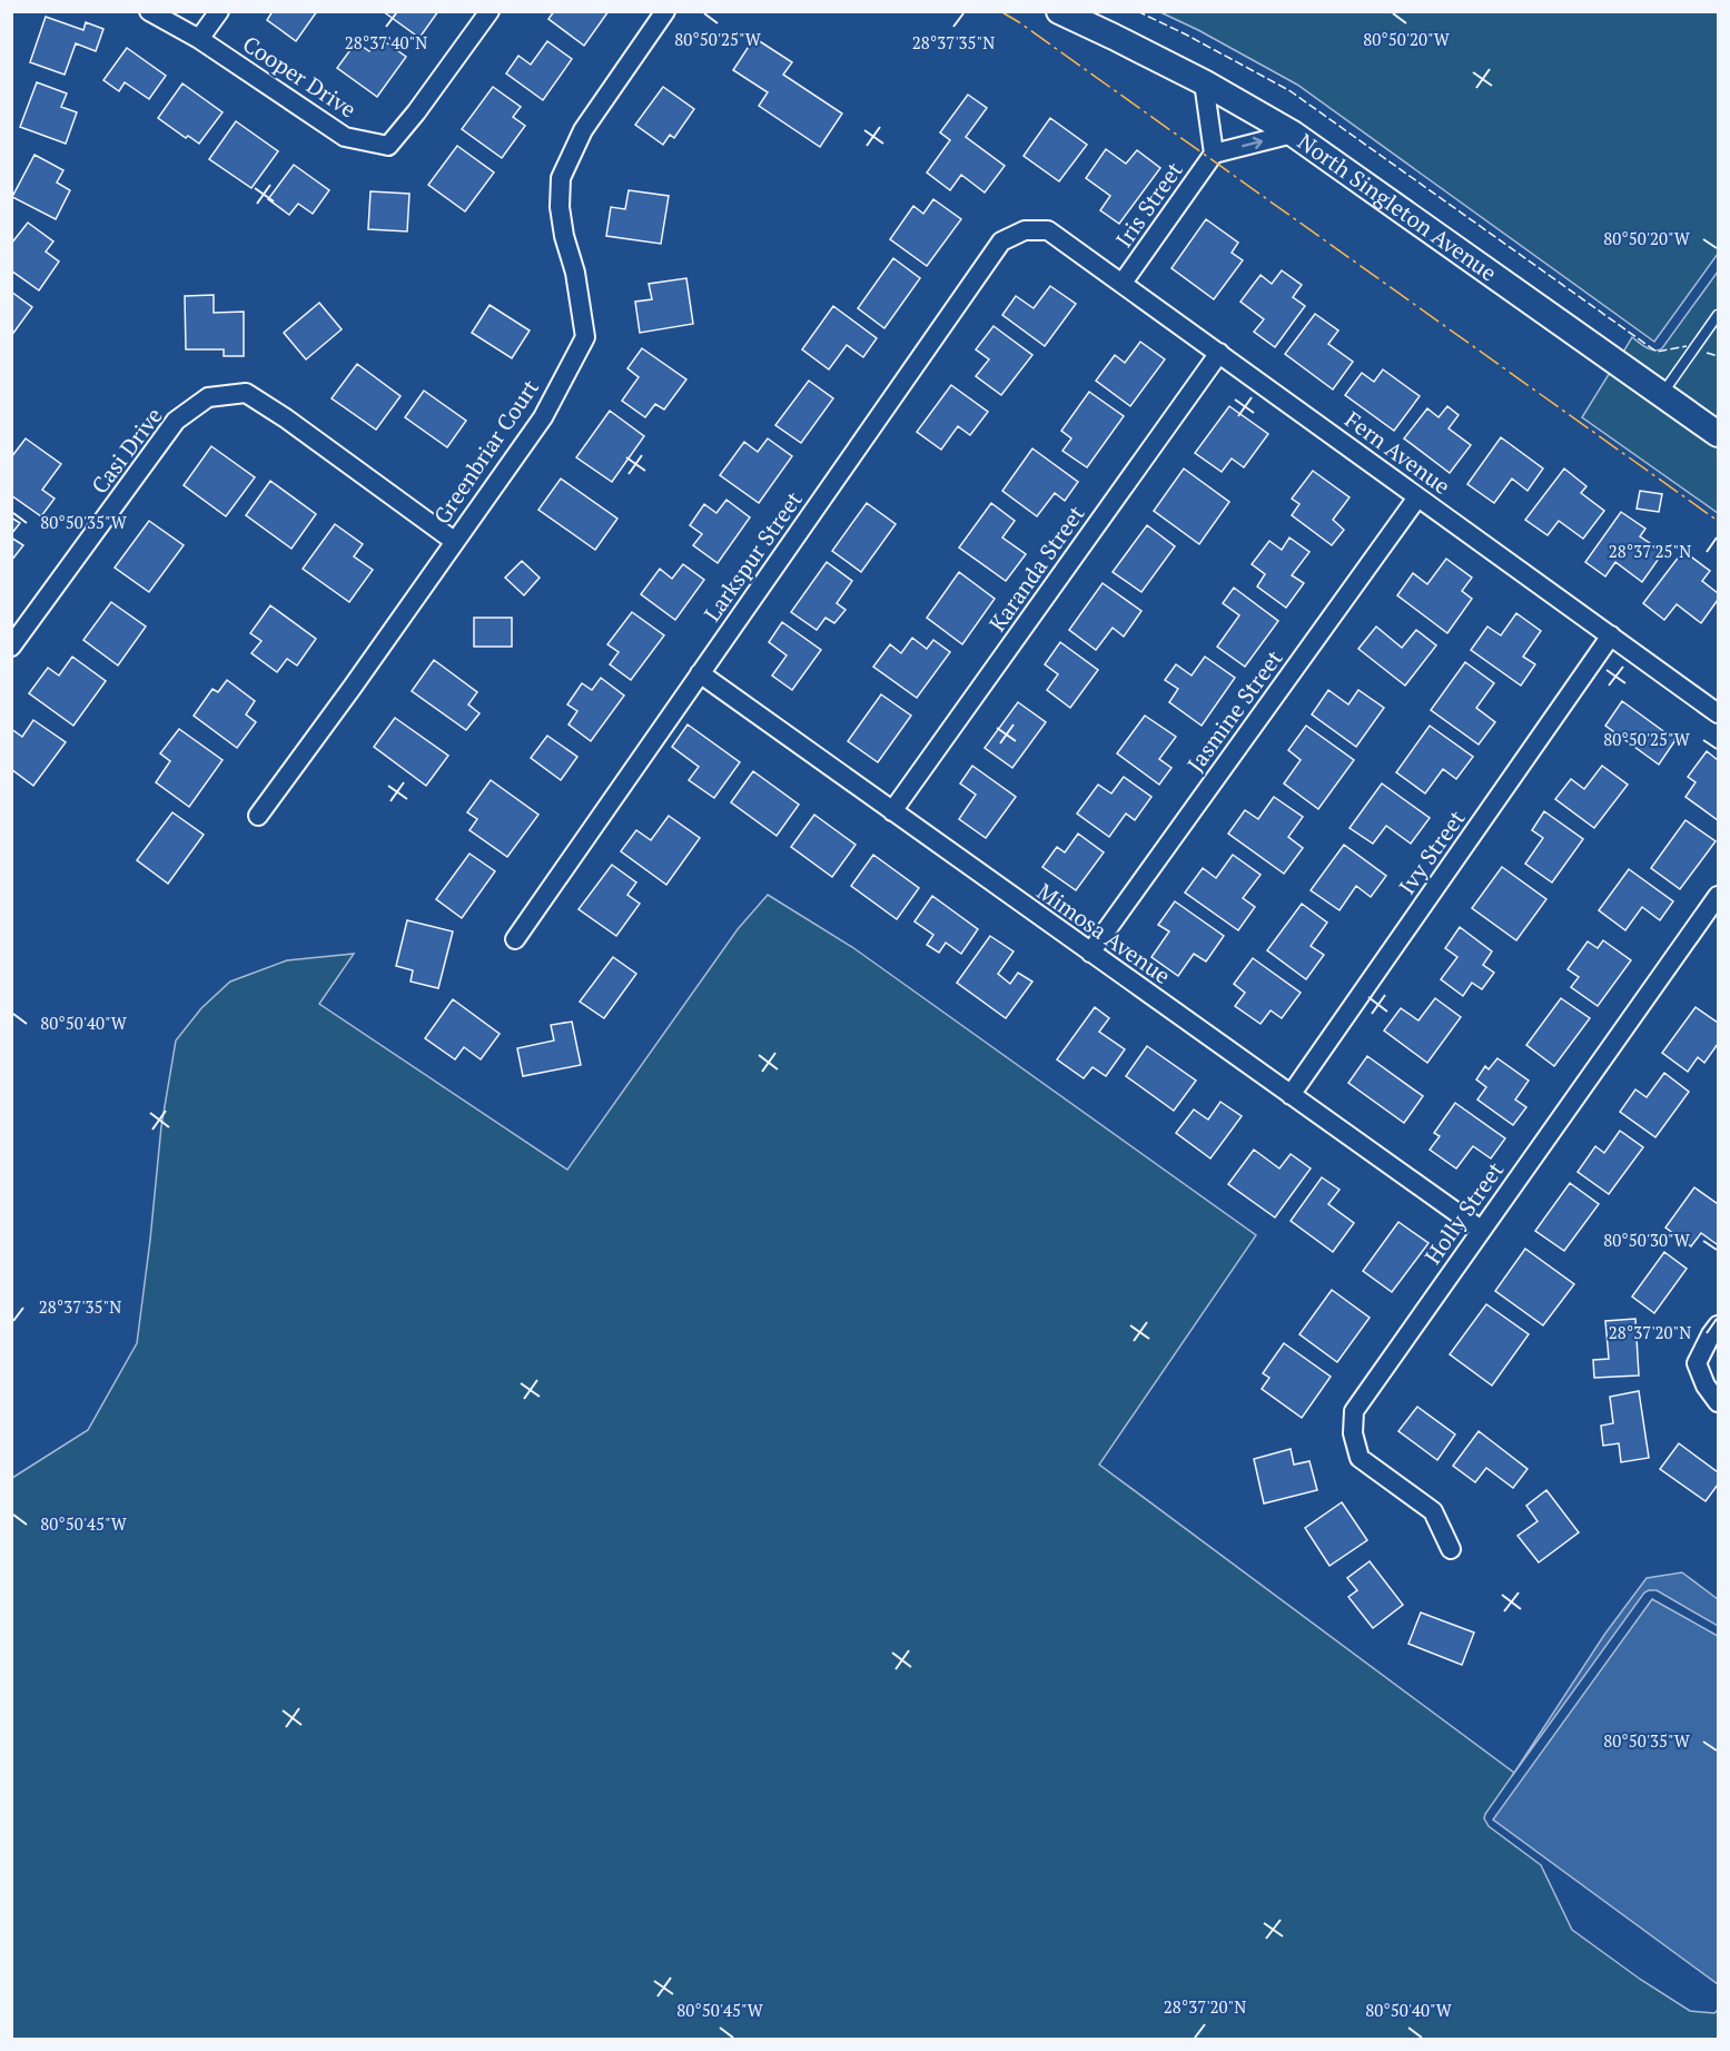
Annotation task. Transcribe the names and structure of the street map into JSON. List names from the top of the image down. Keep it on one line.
{"streets":{"street":["Cooper Drive","Iris Street","North Singleton Avenue","Casi Drive","Greenbriar Court","Fern Avenue","Larkspur Street","Karanda Street","Jasmine Street","Ivy Street","Mimosa Avenue","Holly Street"]},"crossings":[["Iris Street","North Singleton Avenue"],["Iris Street","Fern Avenue"],["Casi Drive","Greenbriar Court"],["Fern Avenue","Larkspur Street"],["Fern Avenue","Karanda Street"],["Fern Avenue","Jasmine Street"],["Fern Avenue","Ivy Street"],["Larkspur Street","Mimosa Avenue"],["Karanda Street","Mimosa Avenue"],["Jasmine Street","Mimosa Avenue"],["Ivy Street","Mimosa Avenue"],["Mimosa Avenue","Holly Street"]],"coordinates":["80°50'25\"W","80°50'20\"W","28°37'40\"N","28°37'35\"N","80°50'35\"W","28°37'25\"N","80°50'40\"W","80°50'30\"W","28°37'20\"N","80°50'45\"W"]}
